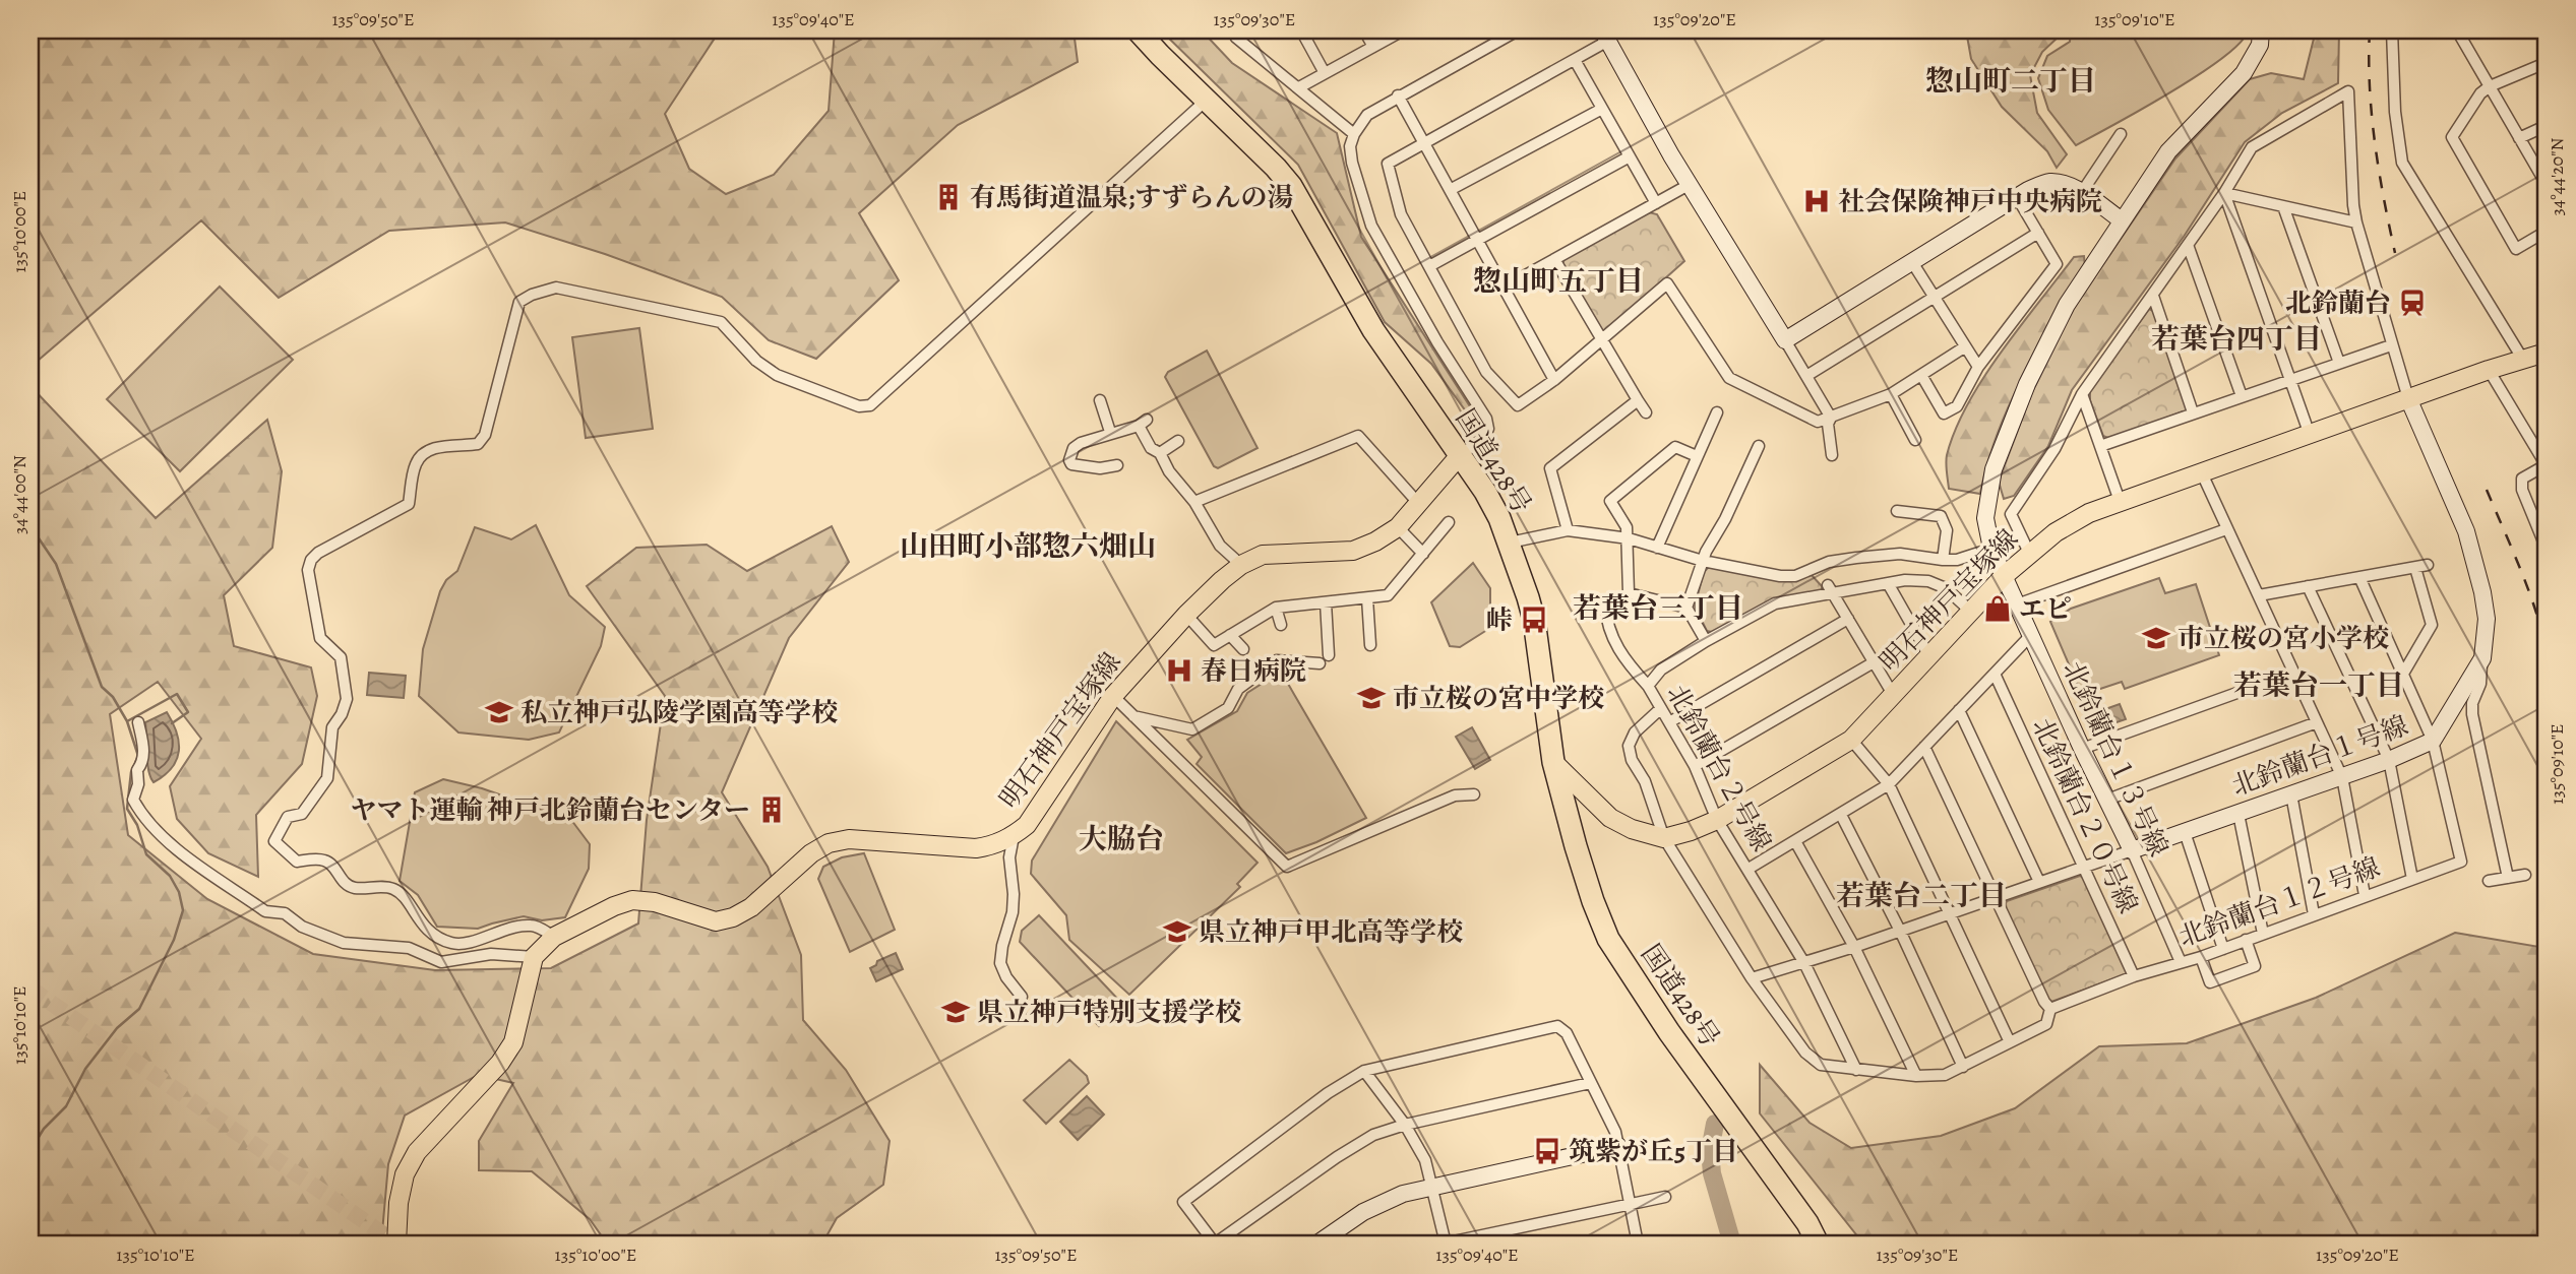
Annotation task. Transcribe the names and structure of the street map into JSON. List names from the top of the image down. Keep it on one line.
{"streets":{"highway":["国道428号"],"main road":["明石神戸宝塚線"],"street":["北鈴蘭台１号線","北鈴蘭台１３号線","北鈴蘭台２号線","北鈴蘭台２０号線","北鈴蘭台１２号線"]},"crossings":[["国道428号","明石神戸宝塚線"],["明石神戸宝塚線","北鈴蘭台１号線"],["明石神戸宝塚線","北鈴蘭台１３号線"],["明石神戸宝塚線","北鈴蘭台２号線"],["北鈴蘭台１号線","北鈴蘭台１３号線"],["北鈴蘭台１号線","北鈴蘭台２号線"],["北鈴蘭台１号線","北鈴蘭台２０号線"],["北鈴蘭台１号線","北鈴蘭台１２号線"],["北鈴蘭台１３号線","北鈴蘭台１２号線"],["北鈴蘭台２号線","北鈴蘭台１２号線"],["北鈴蘭台２０号線","北鈴蘭台１２号線"]],"districts":["惣山町二丁目","惣山町五丁目","若葉台四丁目","山田町小部惣六畑山","若葉台三丁目","若葉台一丁目","大脇台","若葉台二丁目"],"places":{"building":["有馬街道温泉;すずらんの湯","ヤマト運輸 神戸北鈴蘭台センター"],"hospital":["社会保険神戸中央病院","春日病院"],"station":["北鈴蘭台"],"shop":["エピ"],"bus stop":["峠","筑紫が丘5丁目"],"school or university":["市立桜の宮小学校","市立桜の宮中学校","私立神戸弘陵学園高等学校","県立神戸甲北高等学校","県立神戸特別支援学校"]},"coordinates":["135°09'50\"E","135°09'40\"E","135°09'30\"E","135°09'20\"E","135°09'10\"E","34°44'20\"N","135°10'00\"E","34°44'00\"N","135°10'10\"E"]}
